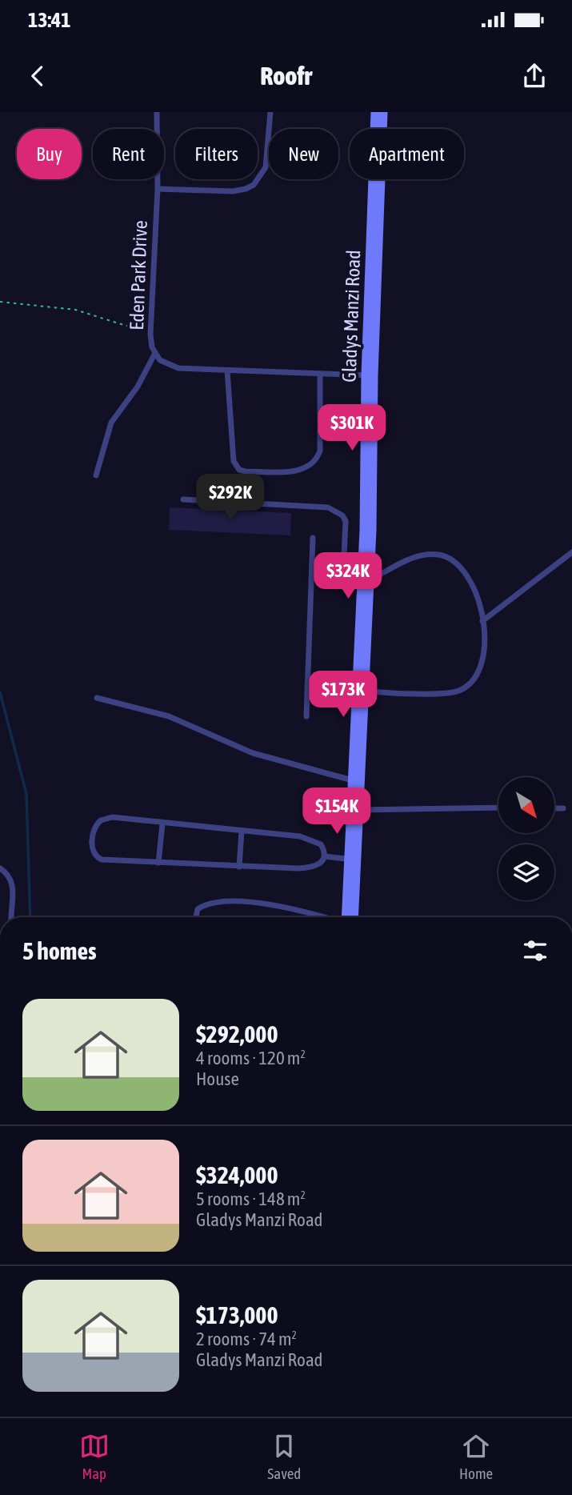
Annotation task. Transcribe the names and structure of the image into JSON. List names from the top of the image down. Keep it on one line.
{"streets":{"main road":["Gladys Manzi Road"],"lane":["Eden Park Drive"]},"crossings":[["Eden Park Drive","Gladys Manzi Road"]],"north":"bottom right","page":{"status":"13:41","header":"Roofr","chip":["Buy","Rent","Filters","New","Apartment"],"price":["$301K","$292K","$324K","$173K","$154K"],"heading":"5 homes","list":[{"name":"$292,000","note":"4 rooms · 120 m² · House"},{"name":"$324,000","note":"5 rooms · 148 m² · Gladys Manzi Road"},{"name":"$173,000","note":"2 rooms · 74 m² · Gladys Manzi Road"}],"tabs":["Map","Saved","Home"]}}
